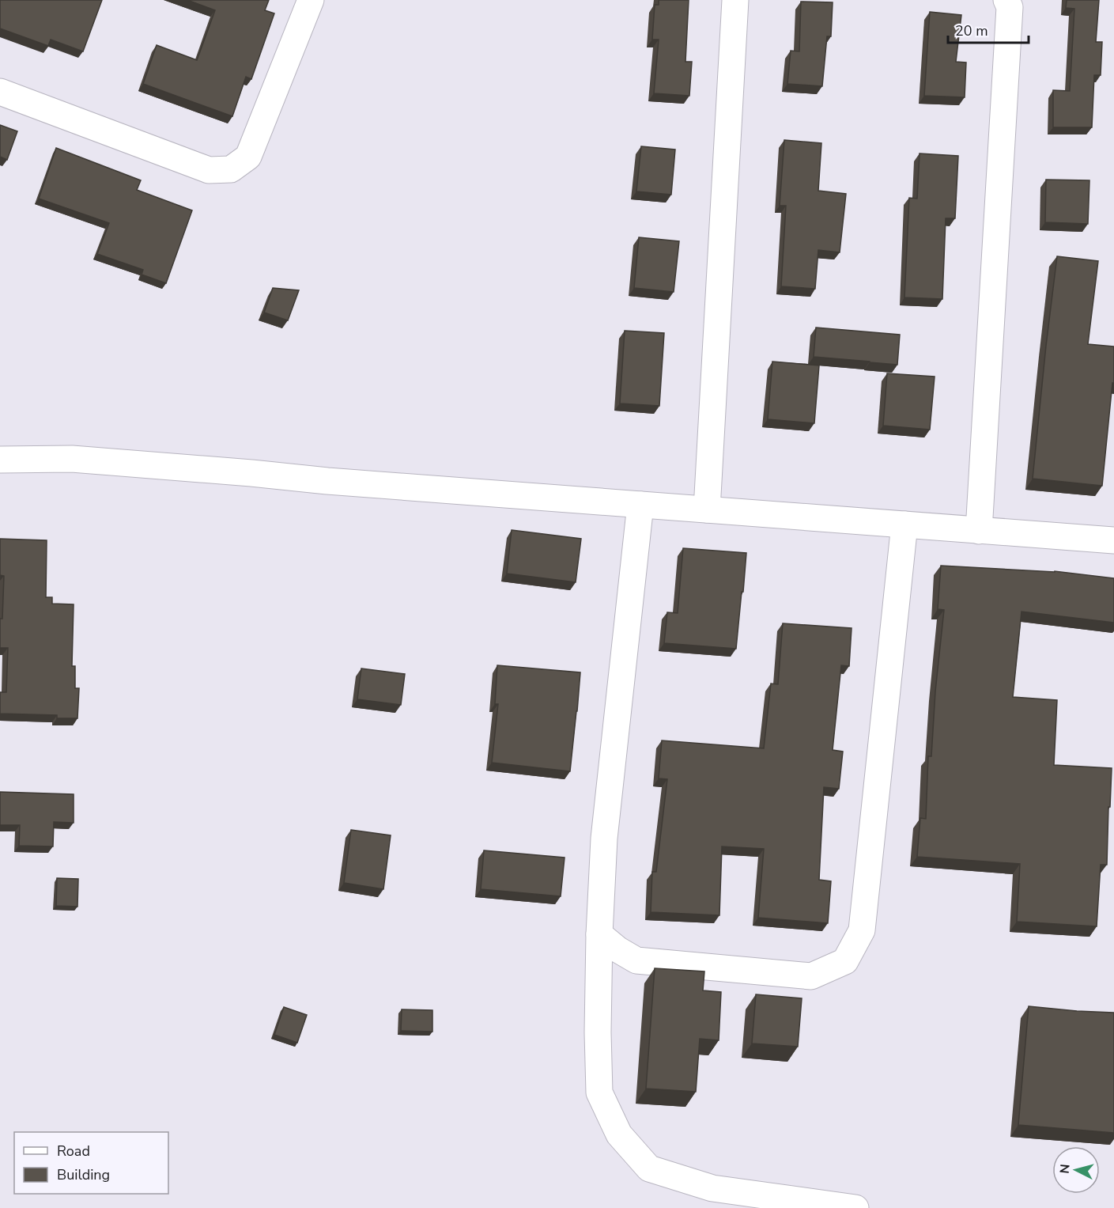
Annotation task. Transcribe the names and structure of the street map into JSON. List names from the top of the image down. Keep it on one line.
{"legend":["Road","Building"],"scale_bar":"20 m","north":"left"}
